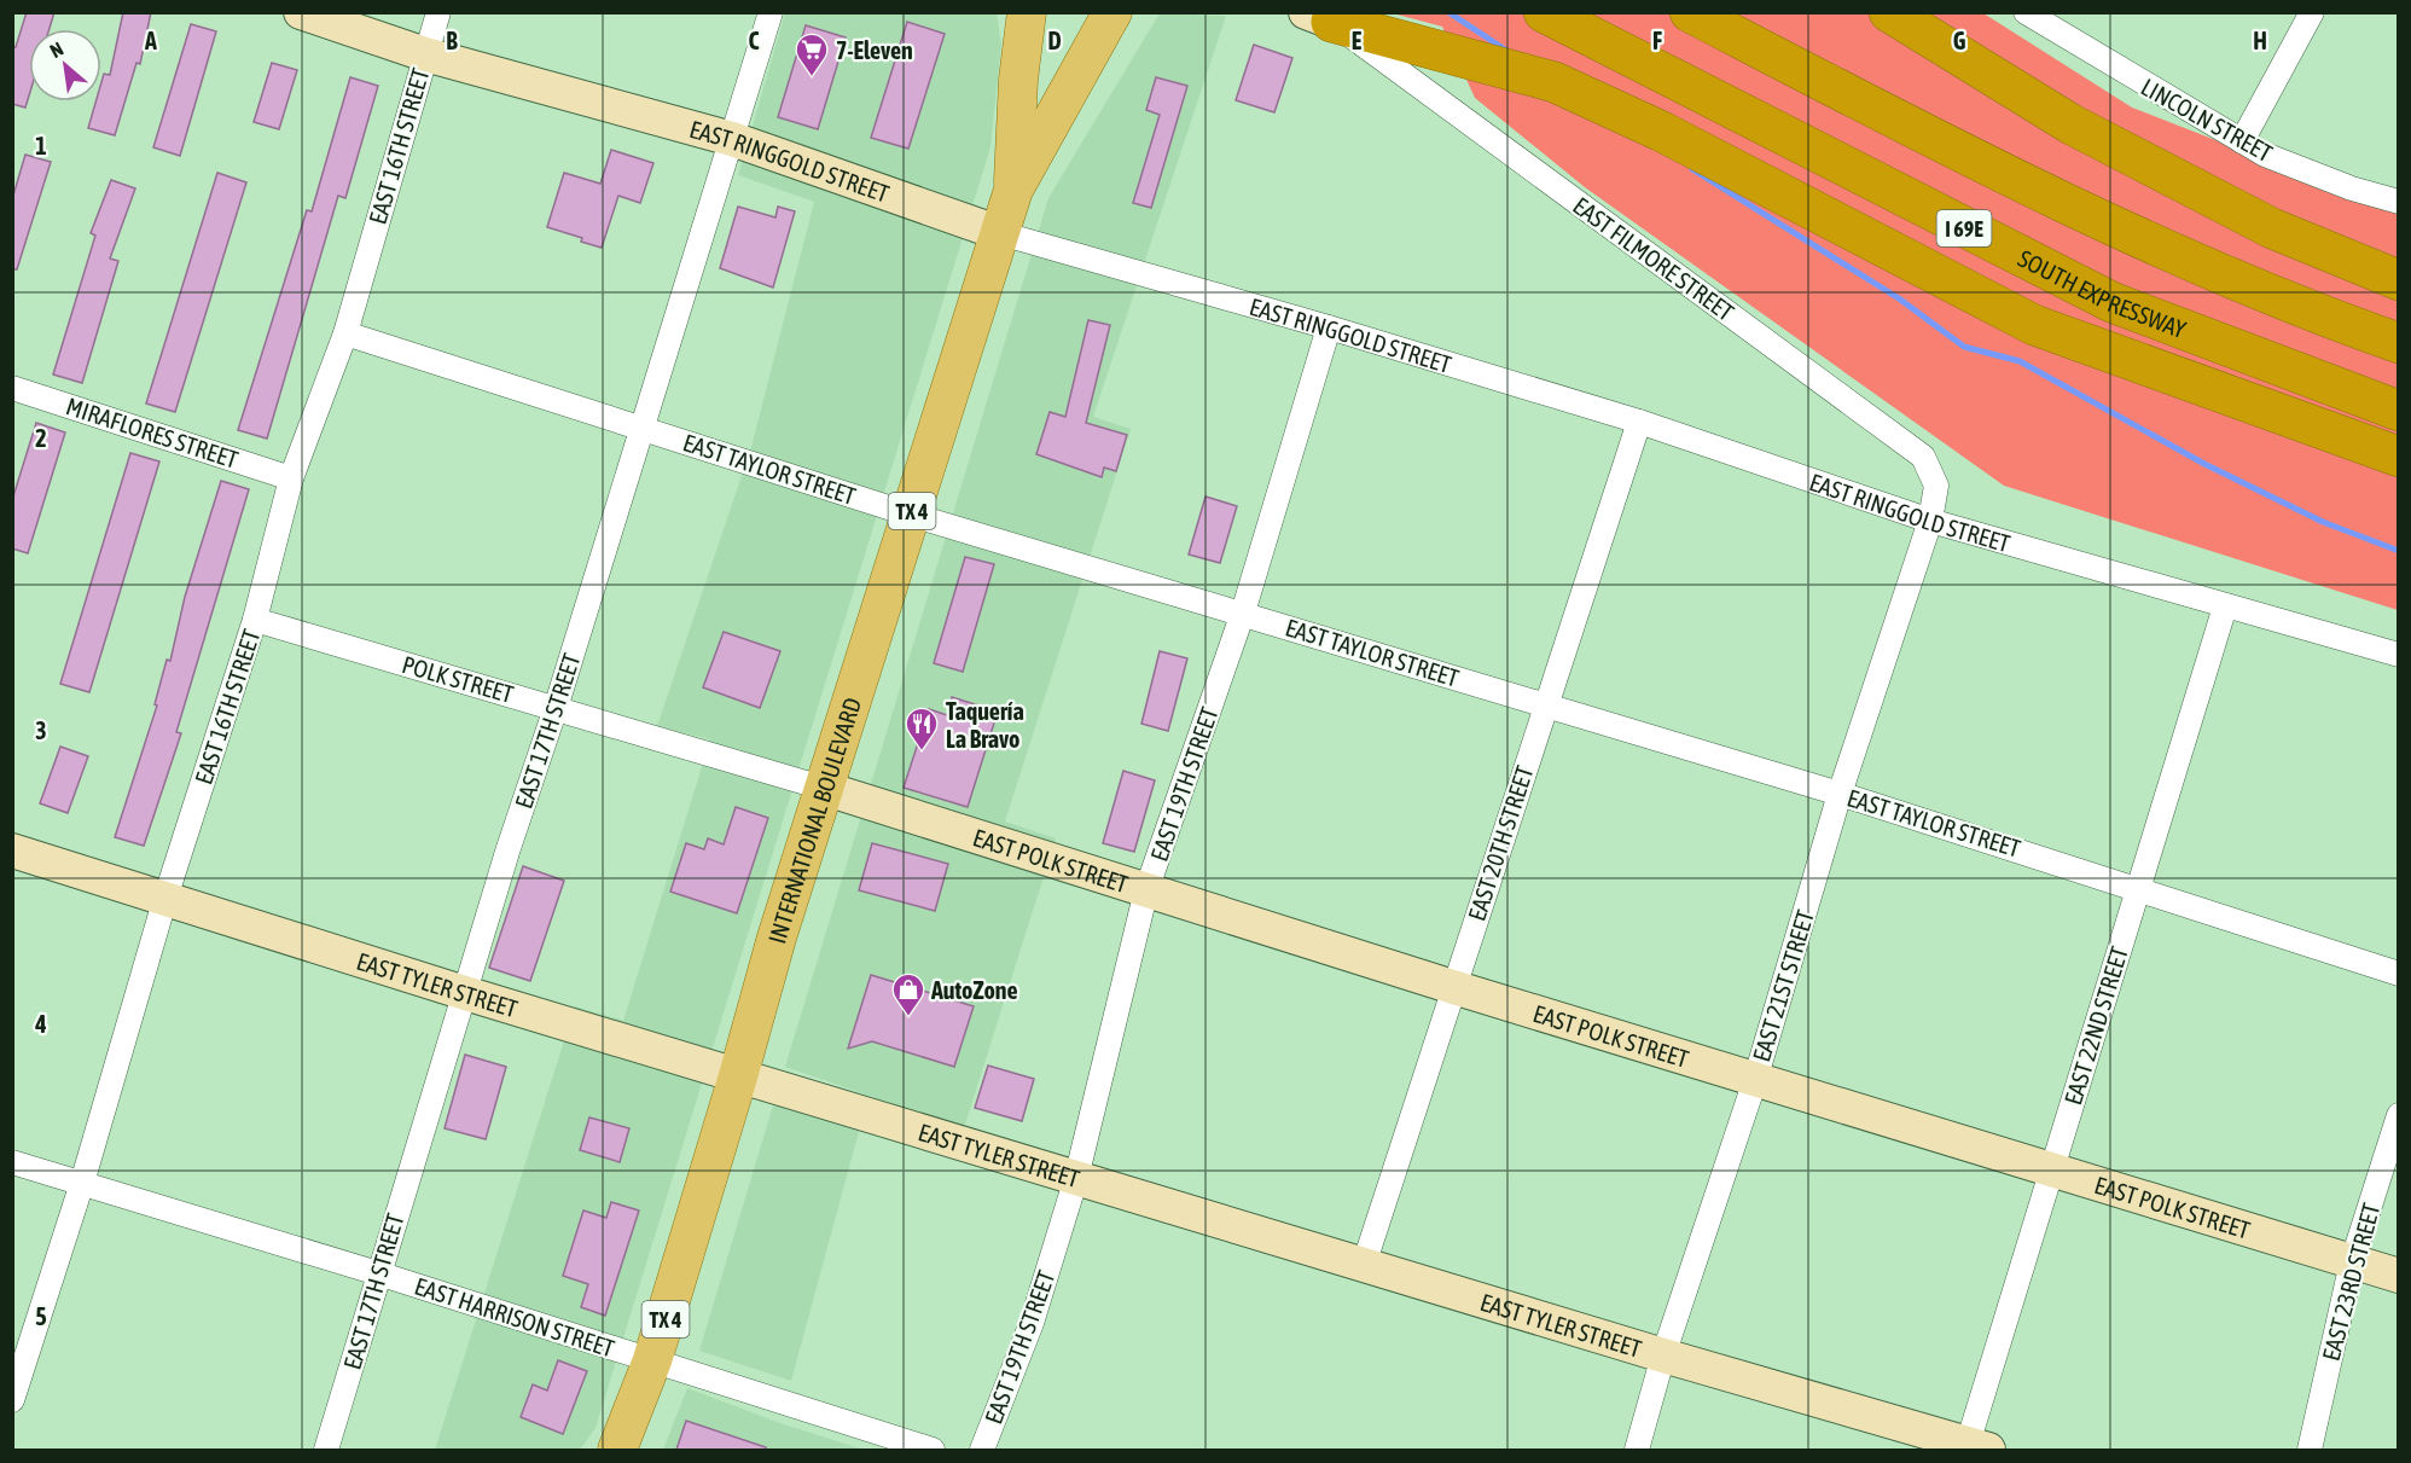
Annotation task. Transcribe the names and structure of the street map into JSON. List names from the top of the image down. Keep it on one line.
{"streets":{"highway":["I 69E","SOUTH EXPRESSWAY"],"main road":["TX 4","INTERNATIONAL BOULEVARD"],"street":["LINCOLN STREET","EAST 16TH STREET","EAST RINGGOLD STREET","EAST FILMORE STREET","MIRAFLORES STREET","EAST TAYLOR STREET","POLK STREET","EAST 17TH STREET","EAST 19TH STREET","EAST 20TH STREET","EAST POLK STREET","EAST TYLER STREET","EAST 21ST STREET","EAST 22ND STREET","EAST 23RD STREET","EAST HARRISON STREET"]},"crossings":[["EAST 16TH STREET","EAST RINGGOLD STREET"],["EAST 16TH STREET","MIRAFLORES STREET"],["EAST 16TH STREET","EAST TAYLOR STREET"],["EAST 16TH STREET","POLK STREET"],["EAST 16TH STREET","EAST TYLER STREET"],["EAST 16TH STREET","EAST HARRISON STREET"],["EAST RINGGOLD STREET","EAST FILMORE STREET"],["EAST RINGGOLD STREET","EAST 17TH STREET"],["EAST RINGGOLD STREET","EAST 19TH STREET"],["EAST RINGGOLD STREET","INTERNATIONAL BOULEVARD"],["EAST RINGGOLD STREET","EAST 20TH STREET"],["EAST RINGGOLD STREET","EAST 21ST STREET"],["EAST RINGGOLD STREET","EAST 22ND STREET"],["EAST FILMORE STREET","EAST 21ST STREET"],["EAST TAYLOR STREET","EAST 17TH STREET"],["EAST TAYLOR STREET","EAST 19TH STREET"],["EAST TAYLOR STREET","INTERNATIONAL BOULEVARD"],["EAST TAYLOR STREET","EAST 20TH STREET"],["EAST TAYLOR STREET","EAST 21ST STREET"],["EAST TAYLOR STREET","EAST 22ND STREET"],["POLK STREET","EAST 17TH STREET"],["POLK STREET","INTERNATIONAL BOULEVARD"],["POLK STREET","EAST POLK STREET"],["EAST 17TH STREET","EAST TYLER STREET"],["EAST 17TH STREET","EAST HARRISON STREET"],["EAST 19TH STREET","EAST POLK STREET"],["EAST 19TH STREET","EAST TYLER STREET"],["INTERNATIONAL BOULEVARD","EAST POLK STREET"],["INTERNATIONAL BOULEVARD","EAST TYLER STREET"],["INTERNATIONAL BOULEVARD","EAST HARRISON STREET"],["EAST 20TH STREET","EAST POLK STREET"],["EAST 20TH STREET","EAST TYLER STREET"],["EAST POLK STREET","EAST 21ST STREET"],["EAST POLK STREET","EAST 22ND STREET"],["EAST POLK STREET","EAST 23RD STREET"],["EAST TYLER STREET","EAST 21ST STREET"],["EAST TYLER STREET","EAST 22ND STREET"]],"places":{"supermarket":["7-Eleven"],"restaurant":["Taquería La Bravo"],"shop":["AutoZone"]},"north":"top left","grid":{"columns":["A","B","C","D","E","F","G","H"],"rows":["1","2","3","4","5"]}}
